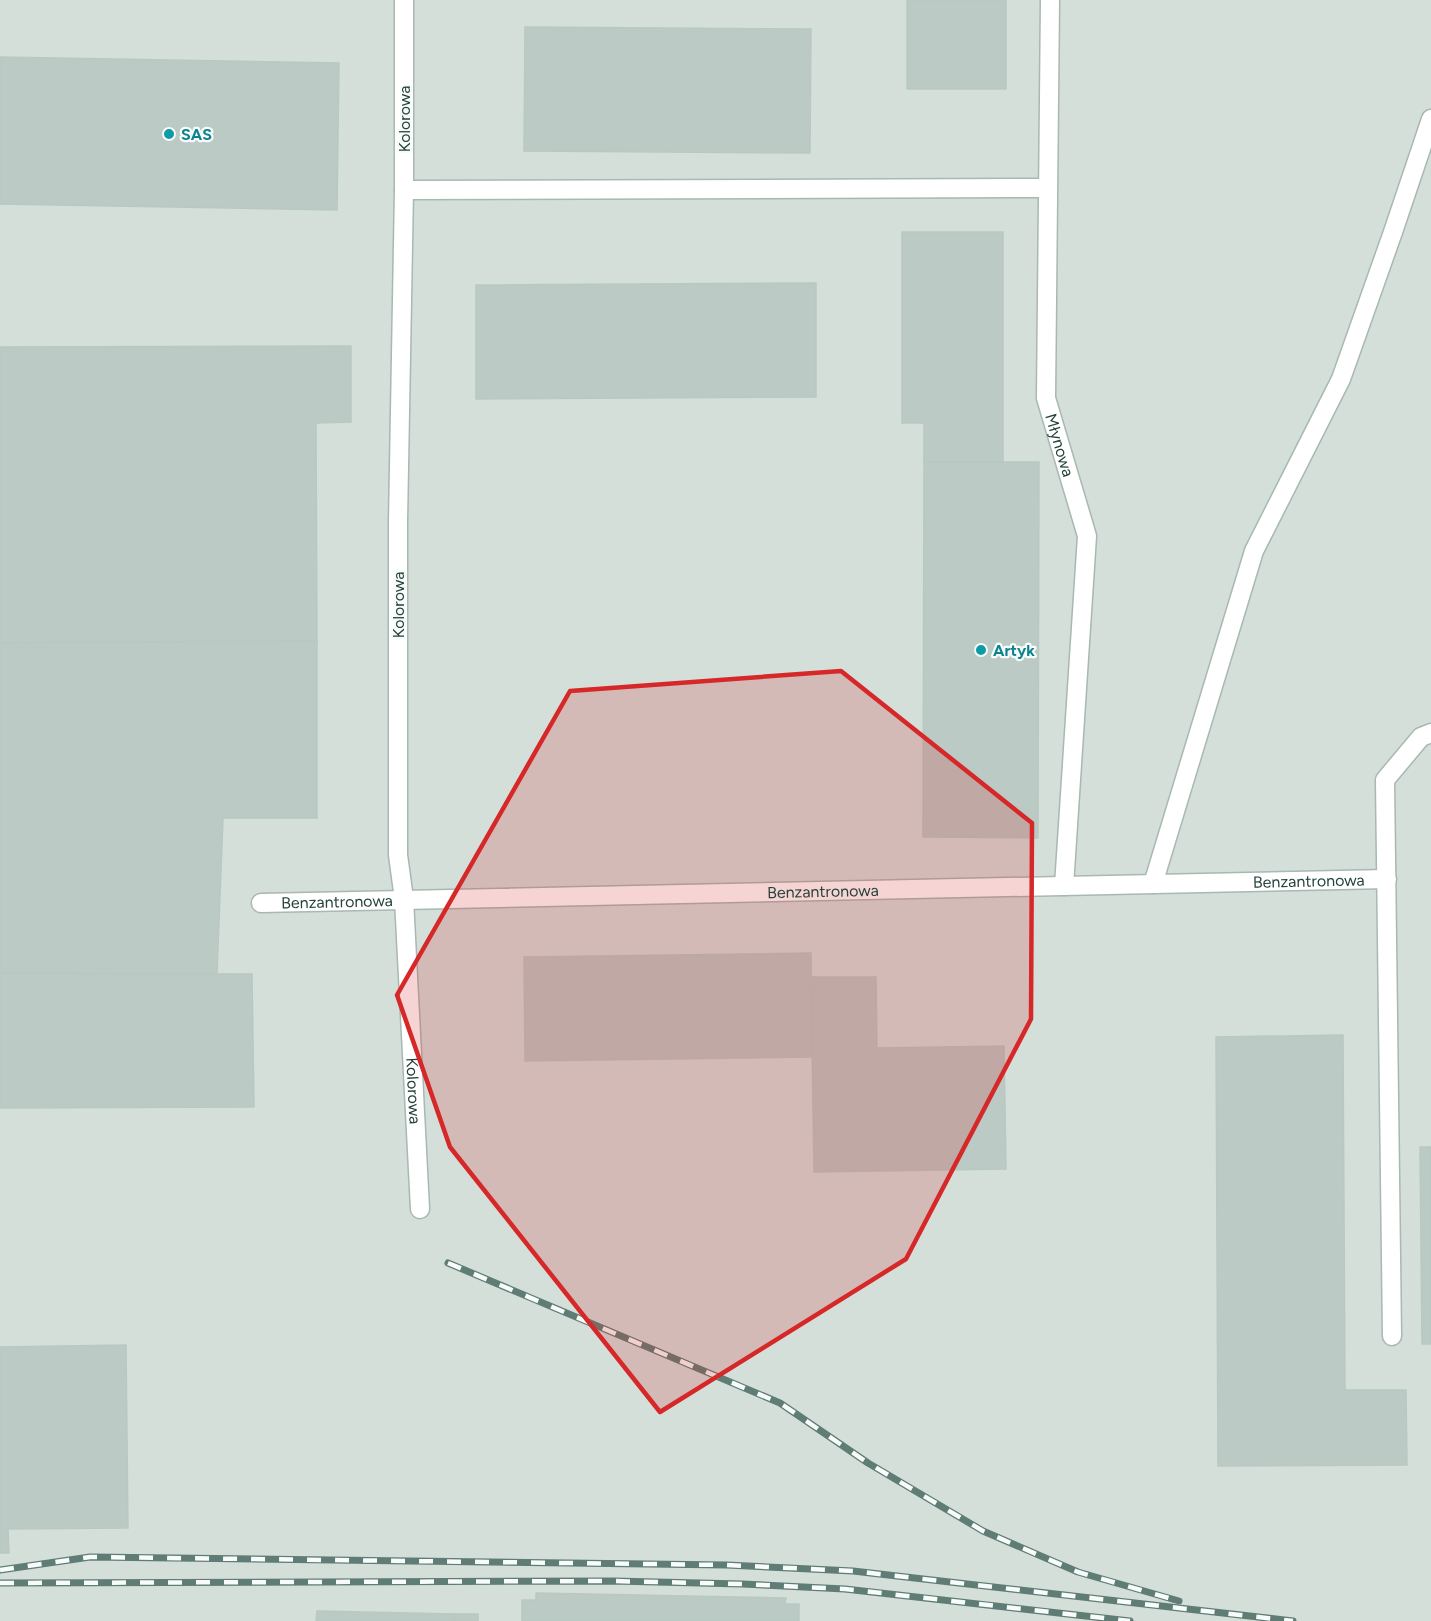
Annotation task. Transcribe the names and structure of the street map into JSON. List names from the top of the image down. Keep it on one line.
{"streets":{"street":["Kolorowa","Młynowa","Benzantronowa"]},"crossings":[["Kolorowa","Benzantronowa"],["Młynowa","Benzantronowa"]],"places":["SAS","Artyk"]}
